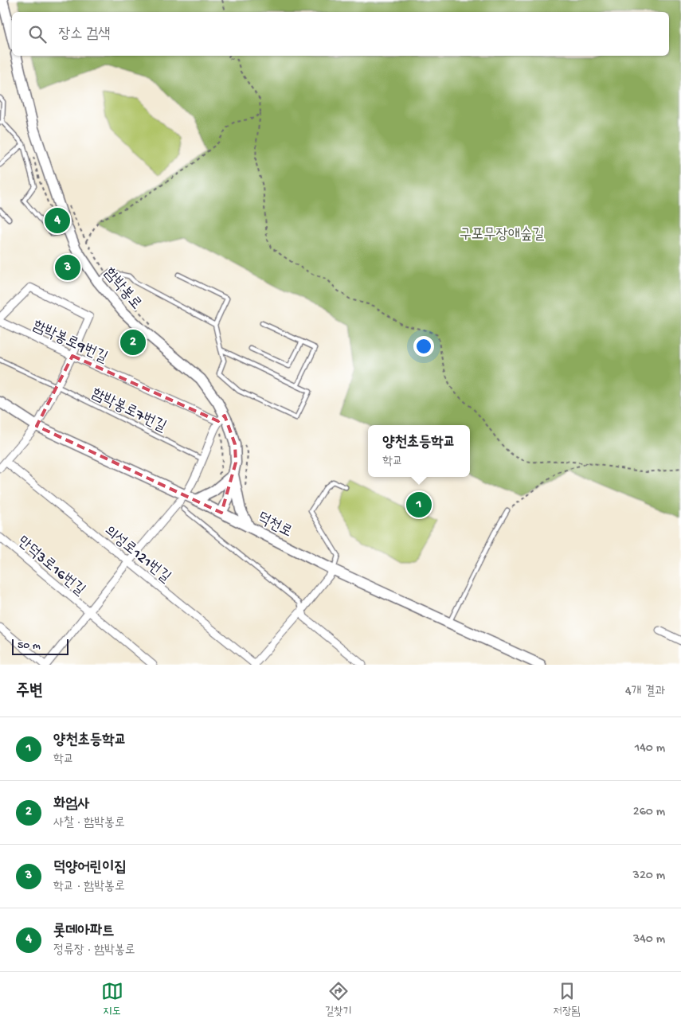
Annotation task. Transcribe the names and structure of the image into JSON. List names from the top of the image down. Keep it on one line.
{"streets":{"main road":["함박봉로","덕천로"],"street":["함박봉로9번길","의성로121번길","만덕3로16번길"],"lane":["함박봉로7번길"]},"crossings":[["함박봉로","함박봉로9번길"],["함박봉로","덕천로"]],"parks":["구포무장애숲길"],"scale_bar":"50 m","page":{"search":"장소 검색","pins":["4","3","2","1"],"popup":["양천초등학교","학교"],"scale":"50 m","heading":["주변","4개 결과"],"list":[{"mark":"1","name":"양천초등학교","note":"학교","value":"140 m"},{"mark":"2","name":"화엄사","note":"사찰 · 함박봉로","value":"260 m"},{"mark":"3","name":"덕양어린이집","note":"학교 · 함박봉로","value":"320 m"},{"mark":"4","name":"롯데아파트","note":"정류장 · 함박봉로","value":"340 m"}],"nav":["지도","길찾기","저장됨"]}}
